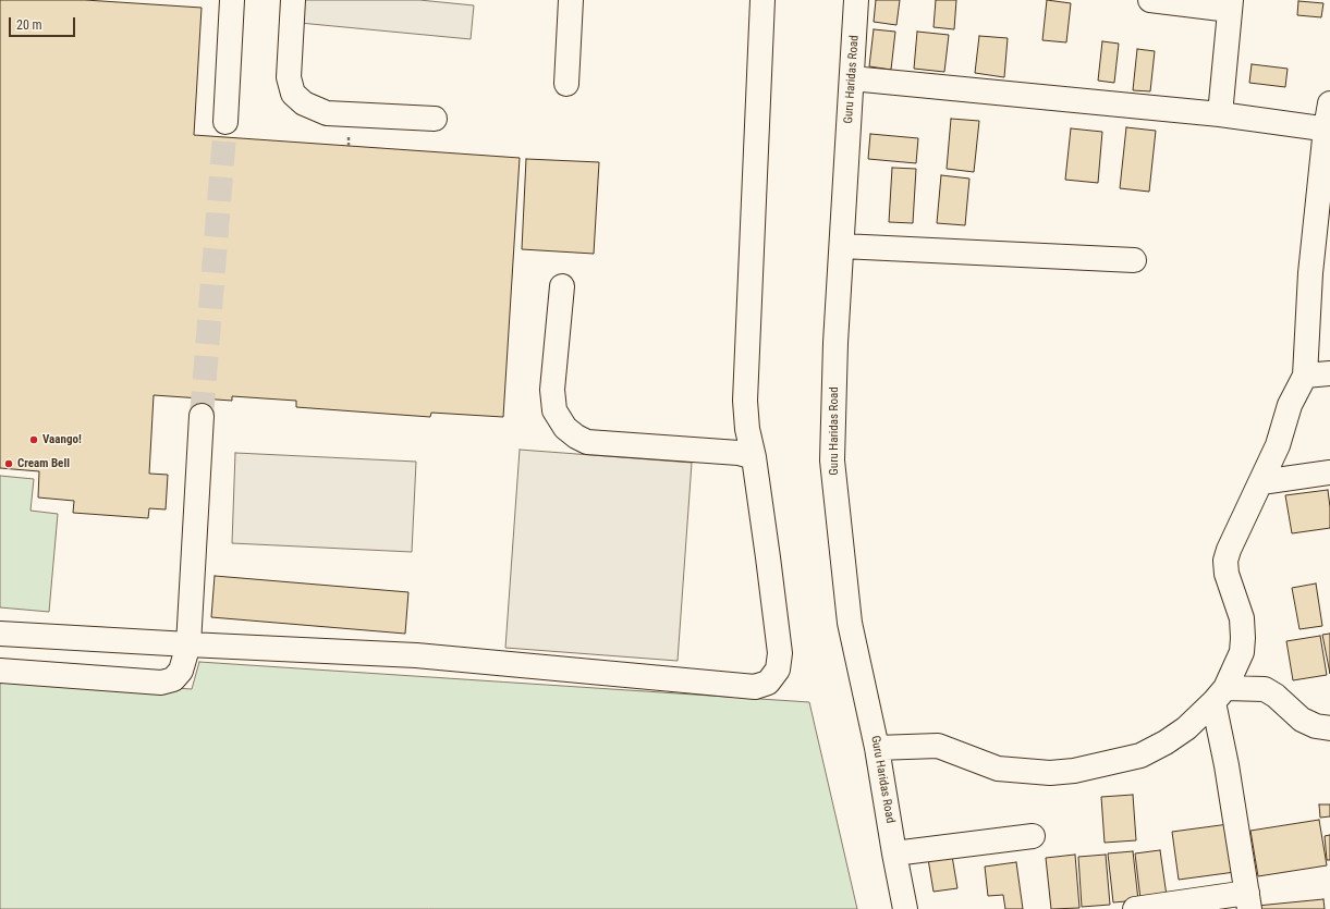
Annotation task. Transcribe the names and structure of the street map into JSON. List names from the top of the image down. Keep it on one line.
{"streets":{"street":["Guru Haridas Road"]},"places":["Vaango!","Cream Bell"],"scale_bar":"20 m"}
